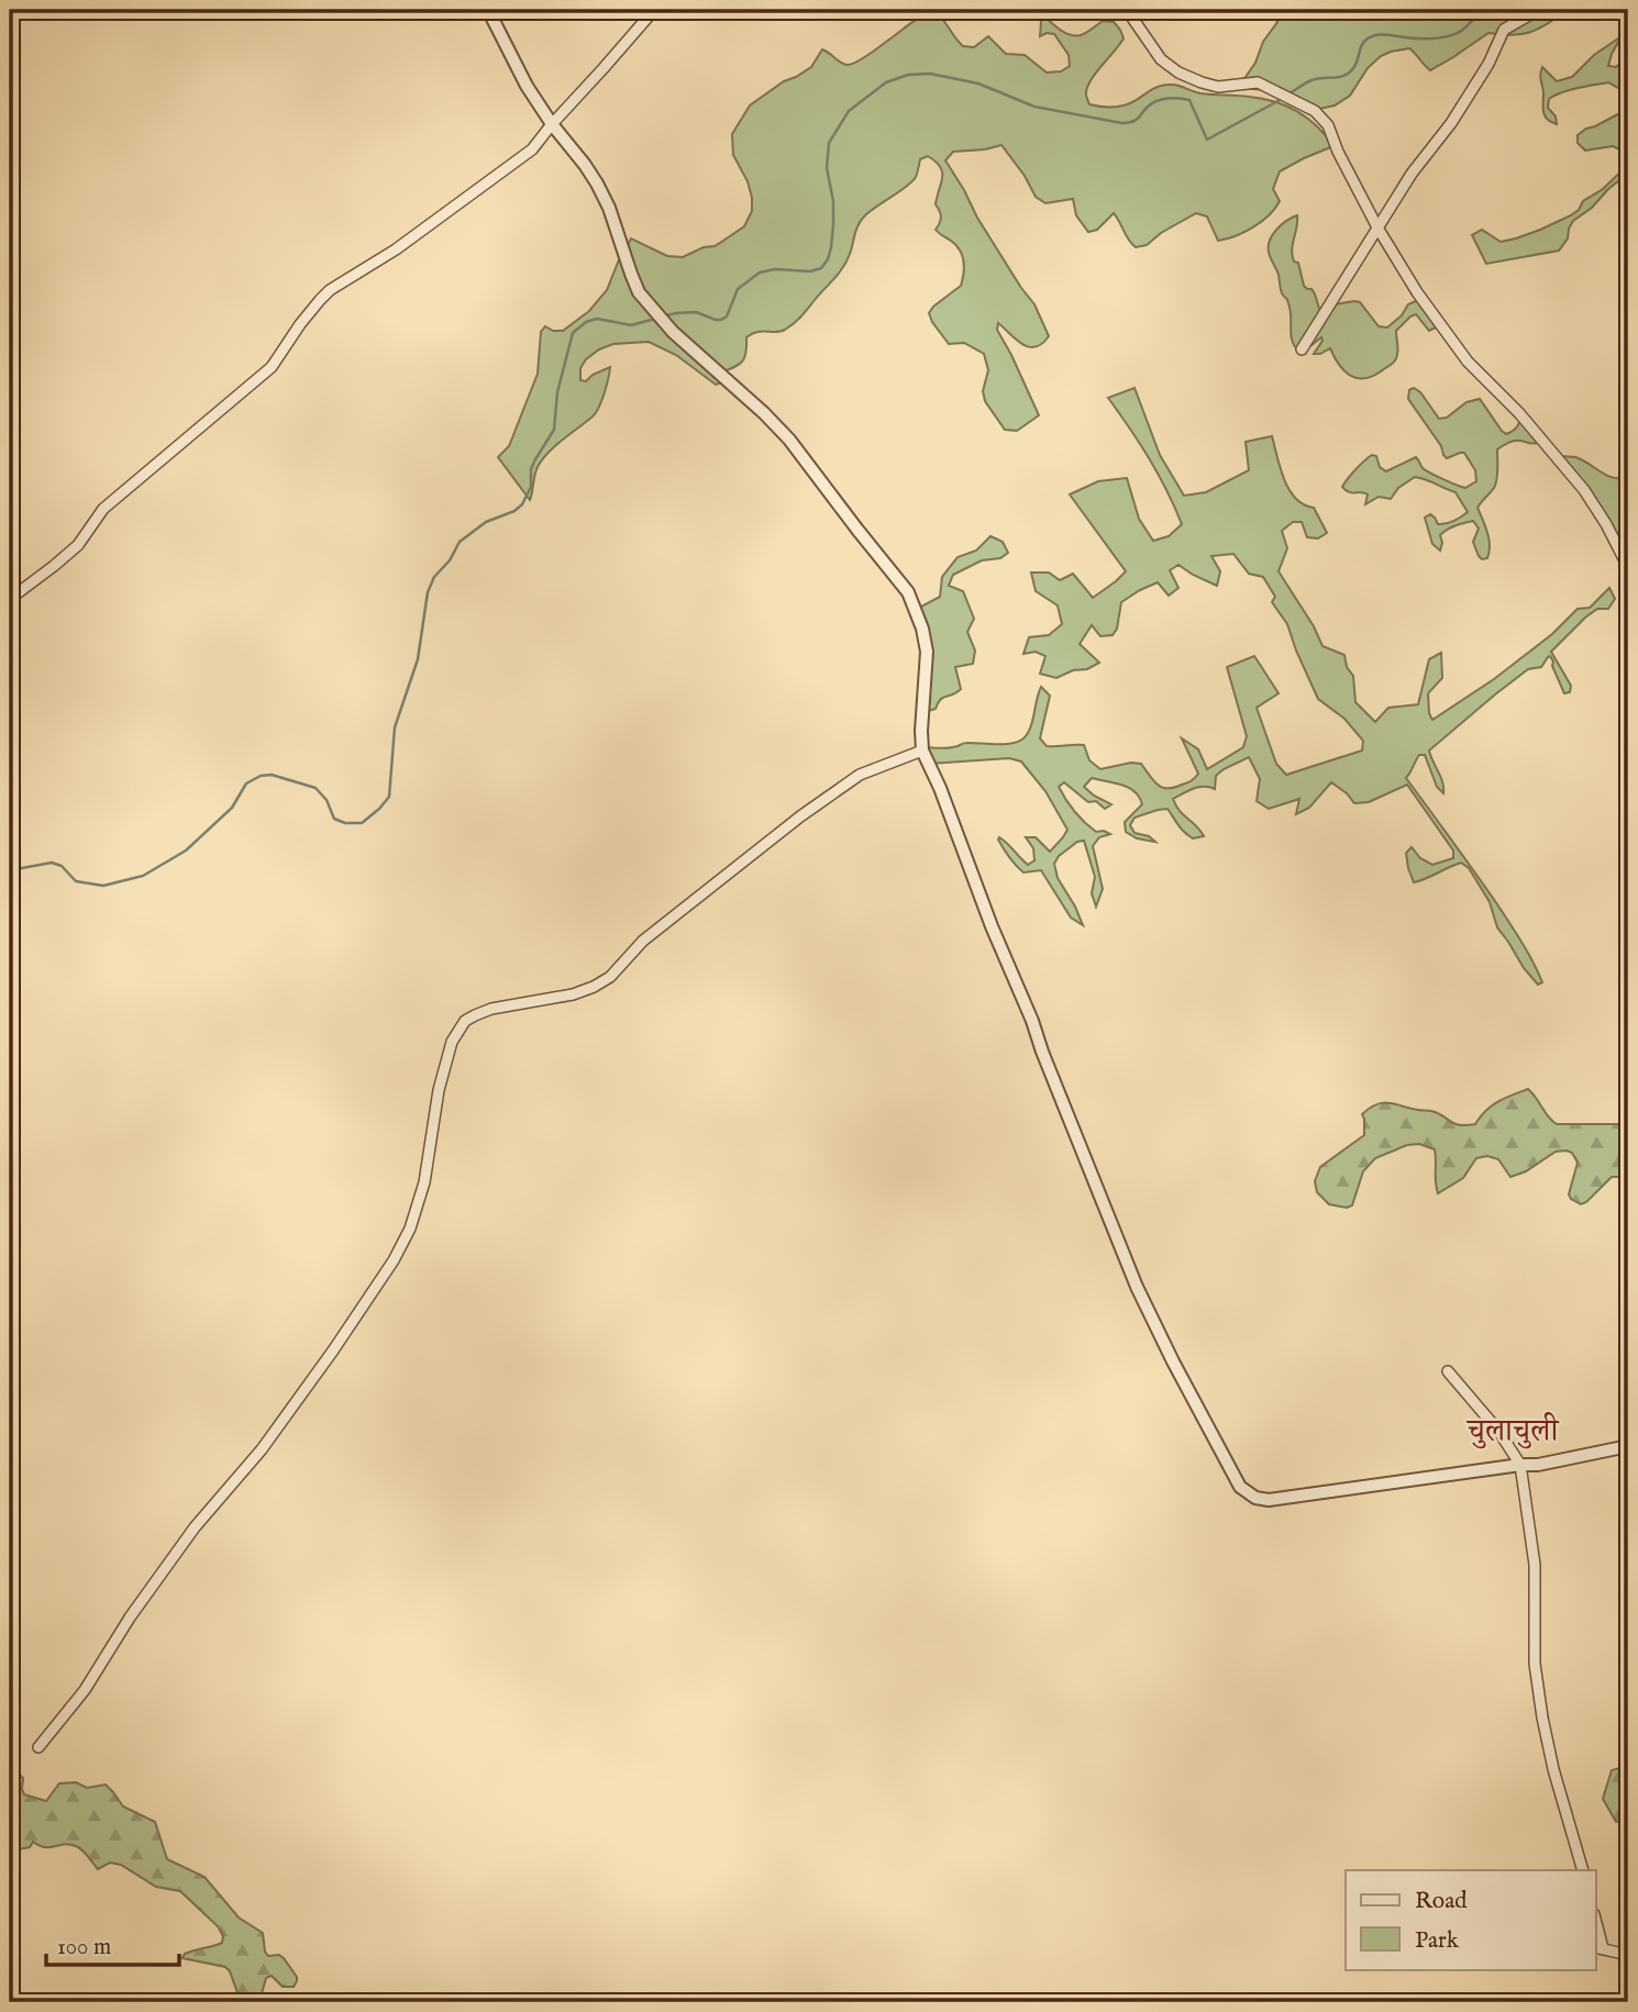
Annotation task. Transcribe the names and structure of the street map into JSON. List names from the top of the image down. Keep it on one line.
{"districts":["चुलाचुली"],"legend":["Road","Park"],"scale_bar":"100 m"}
